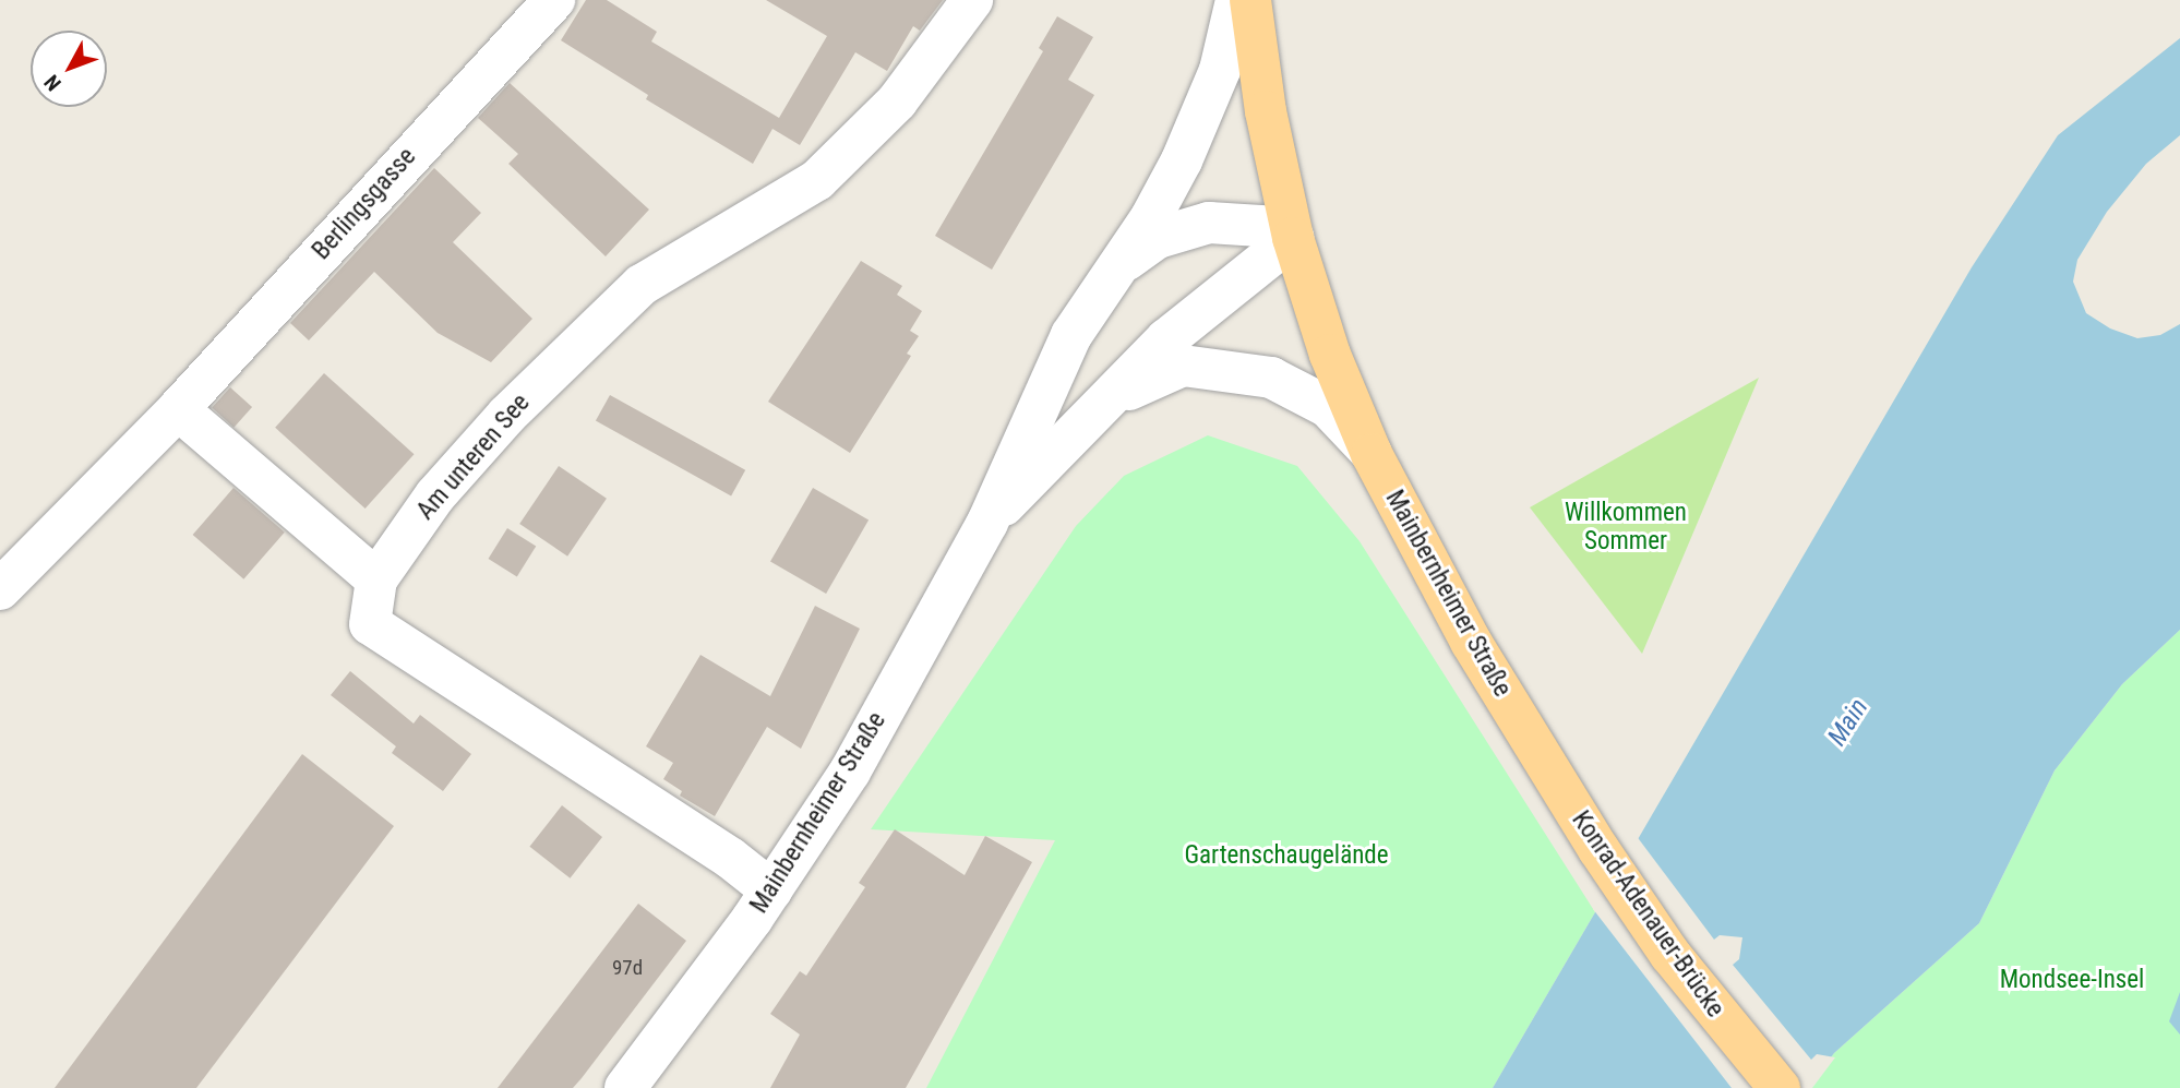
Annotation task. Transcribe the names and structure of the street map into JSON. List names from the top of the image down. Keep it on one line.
{"streets":{"main road":["Mainbernheimer Straße","Konrad-Adenauer-Brücke"],"street":["Berlingsgasse","Am unteren See"]},"crossings":[["Am unteren See","Mainbernheimer Straße"],["Mainbernheimer Straße","Konrad-Adenauer-Brücke"]],"water":["Main"],"parks":["Willkommen Sommer","Gartenschaugelände","Mondsee-Insel"],"house_numbers":["97d"],"north":"bottom left"}
